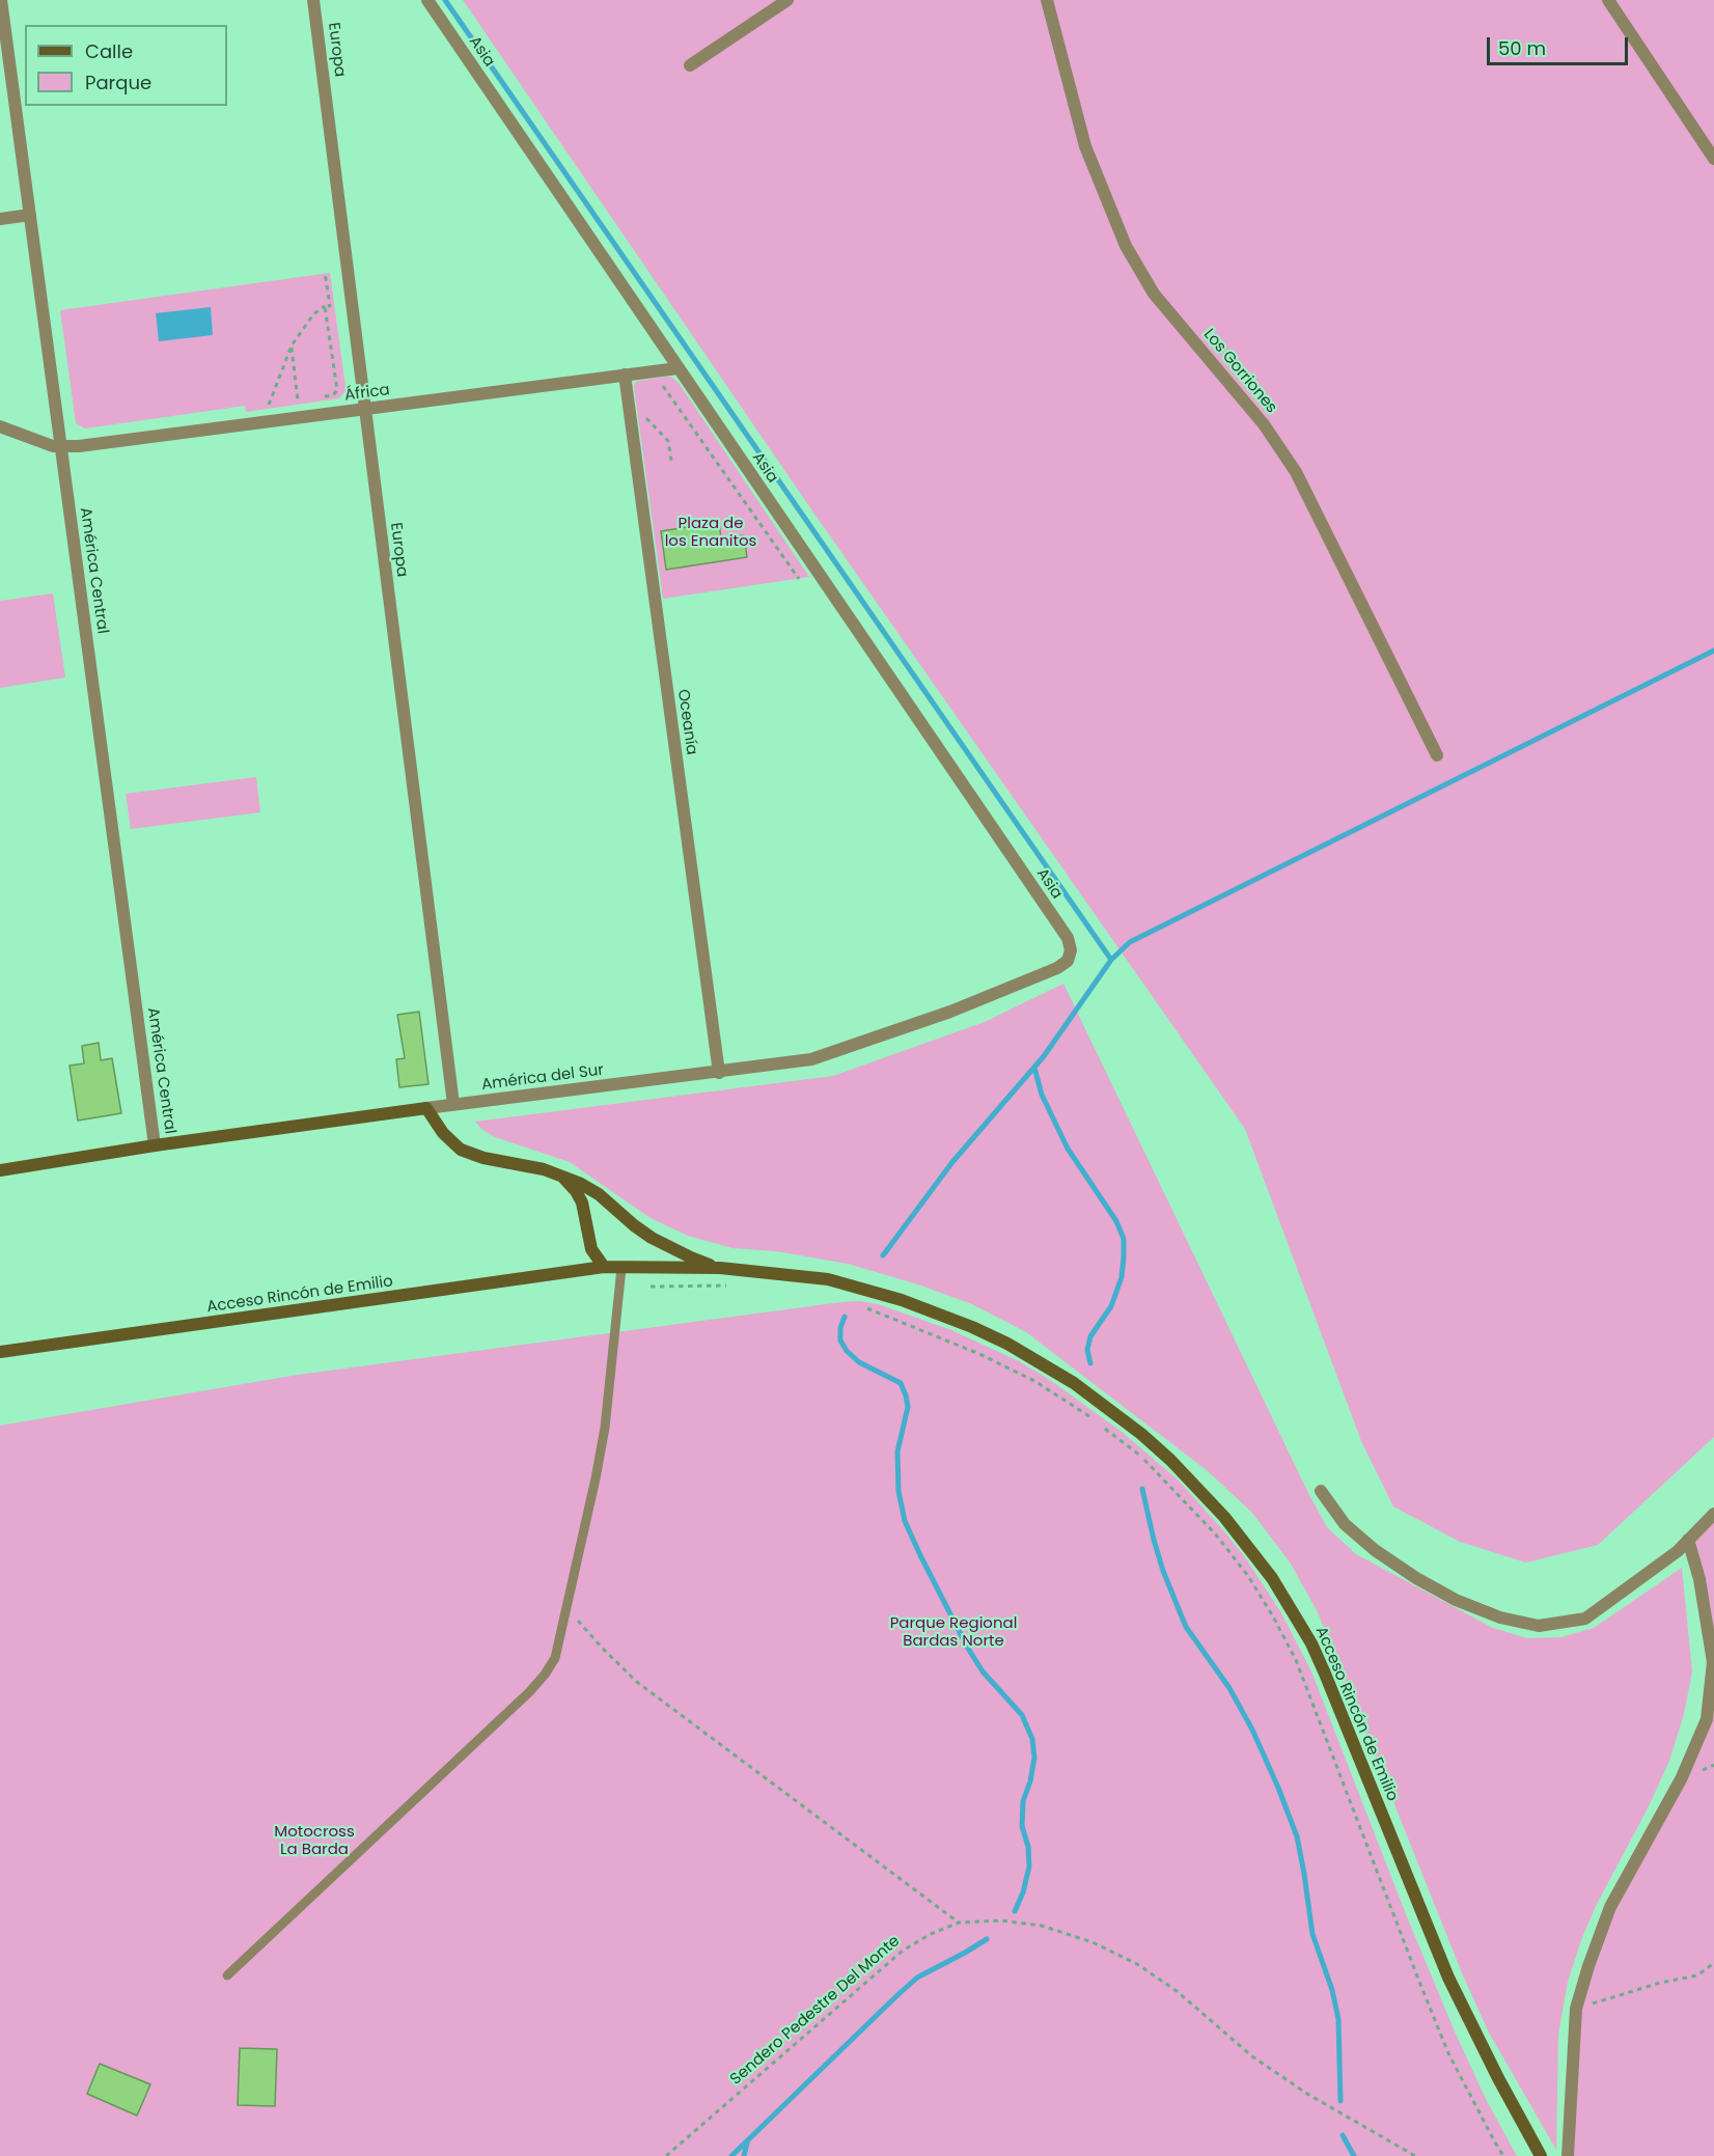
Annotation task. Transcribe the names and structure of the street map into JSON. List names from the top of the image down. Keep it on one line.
{"streets":{"main road":["América del Sur","Acceso Rincón de Emilio"],"street":["Europa","Asia","Los Gorriones","África","América Central","Oceanía"],"path":["Sendero Pedestre Del Monte"]},"crossings":[["Europa","África"],["Europa","América del Sur"],["Asia","África"],["Asia","América del Sur"],["África","América Central"],["África","Oceanía"],["América Central","América del Sur"],["Oceanía","América del Sur"],["América del Sur","Acceso Rincón de Emilio"]],"parks":["Plaza de los Enanitos","Parque Regional Bardas Norte","Motocross La Barda"],"legend":["Calle","Parque"],"scale_bar":"50 m"}
